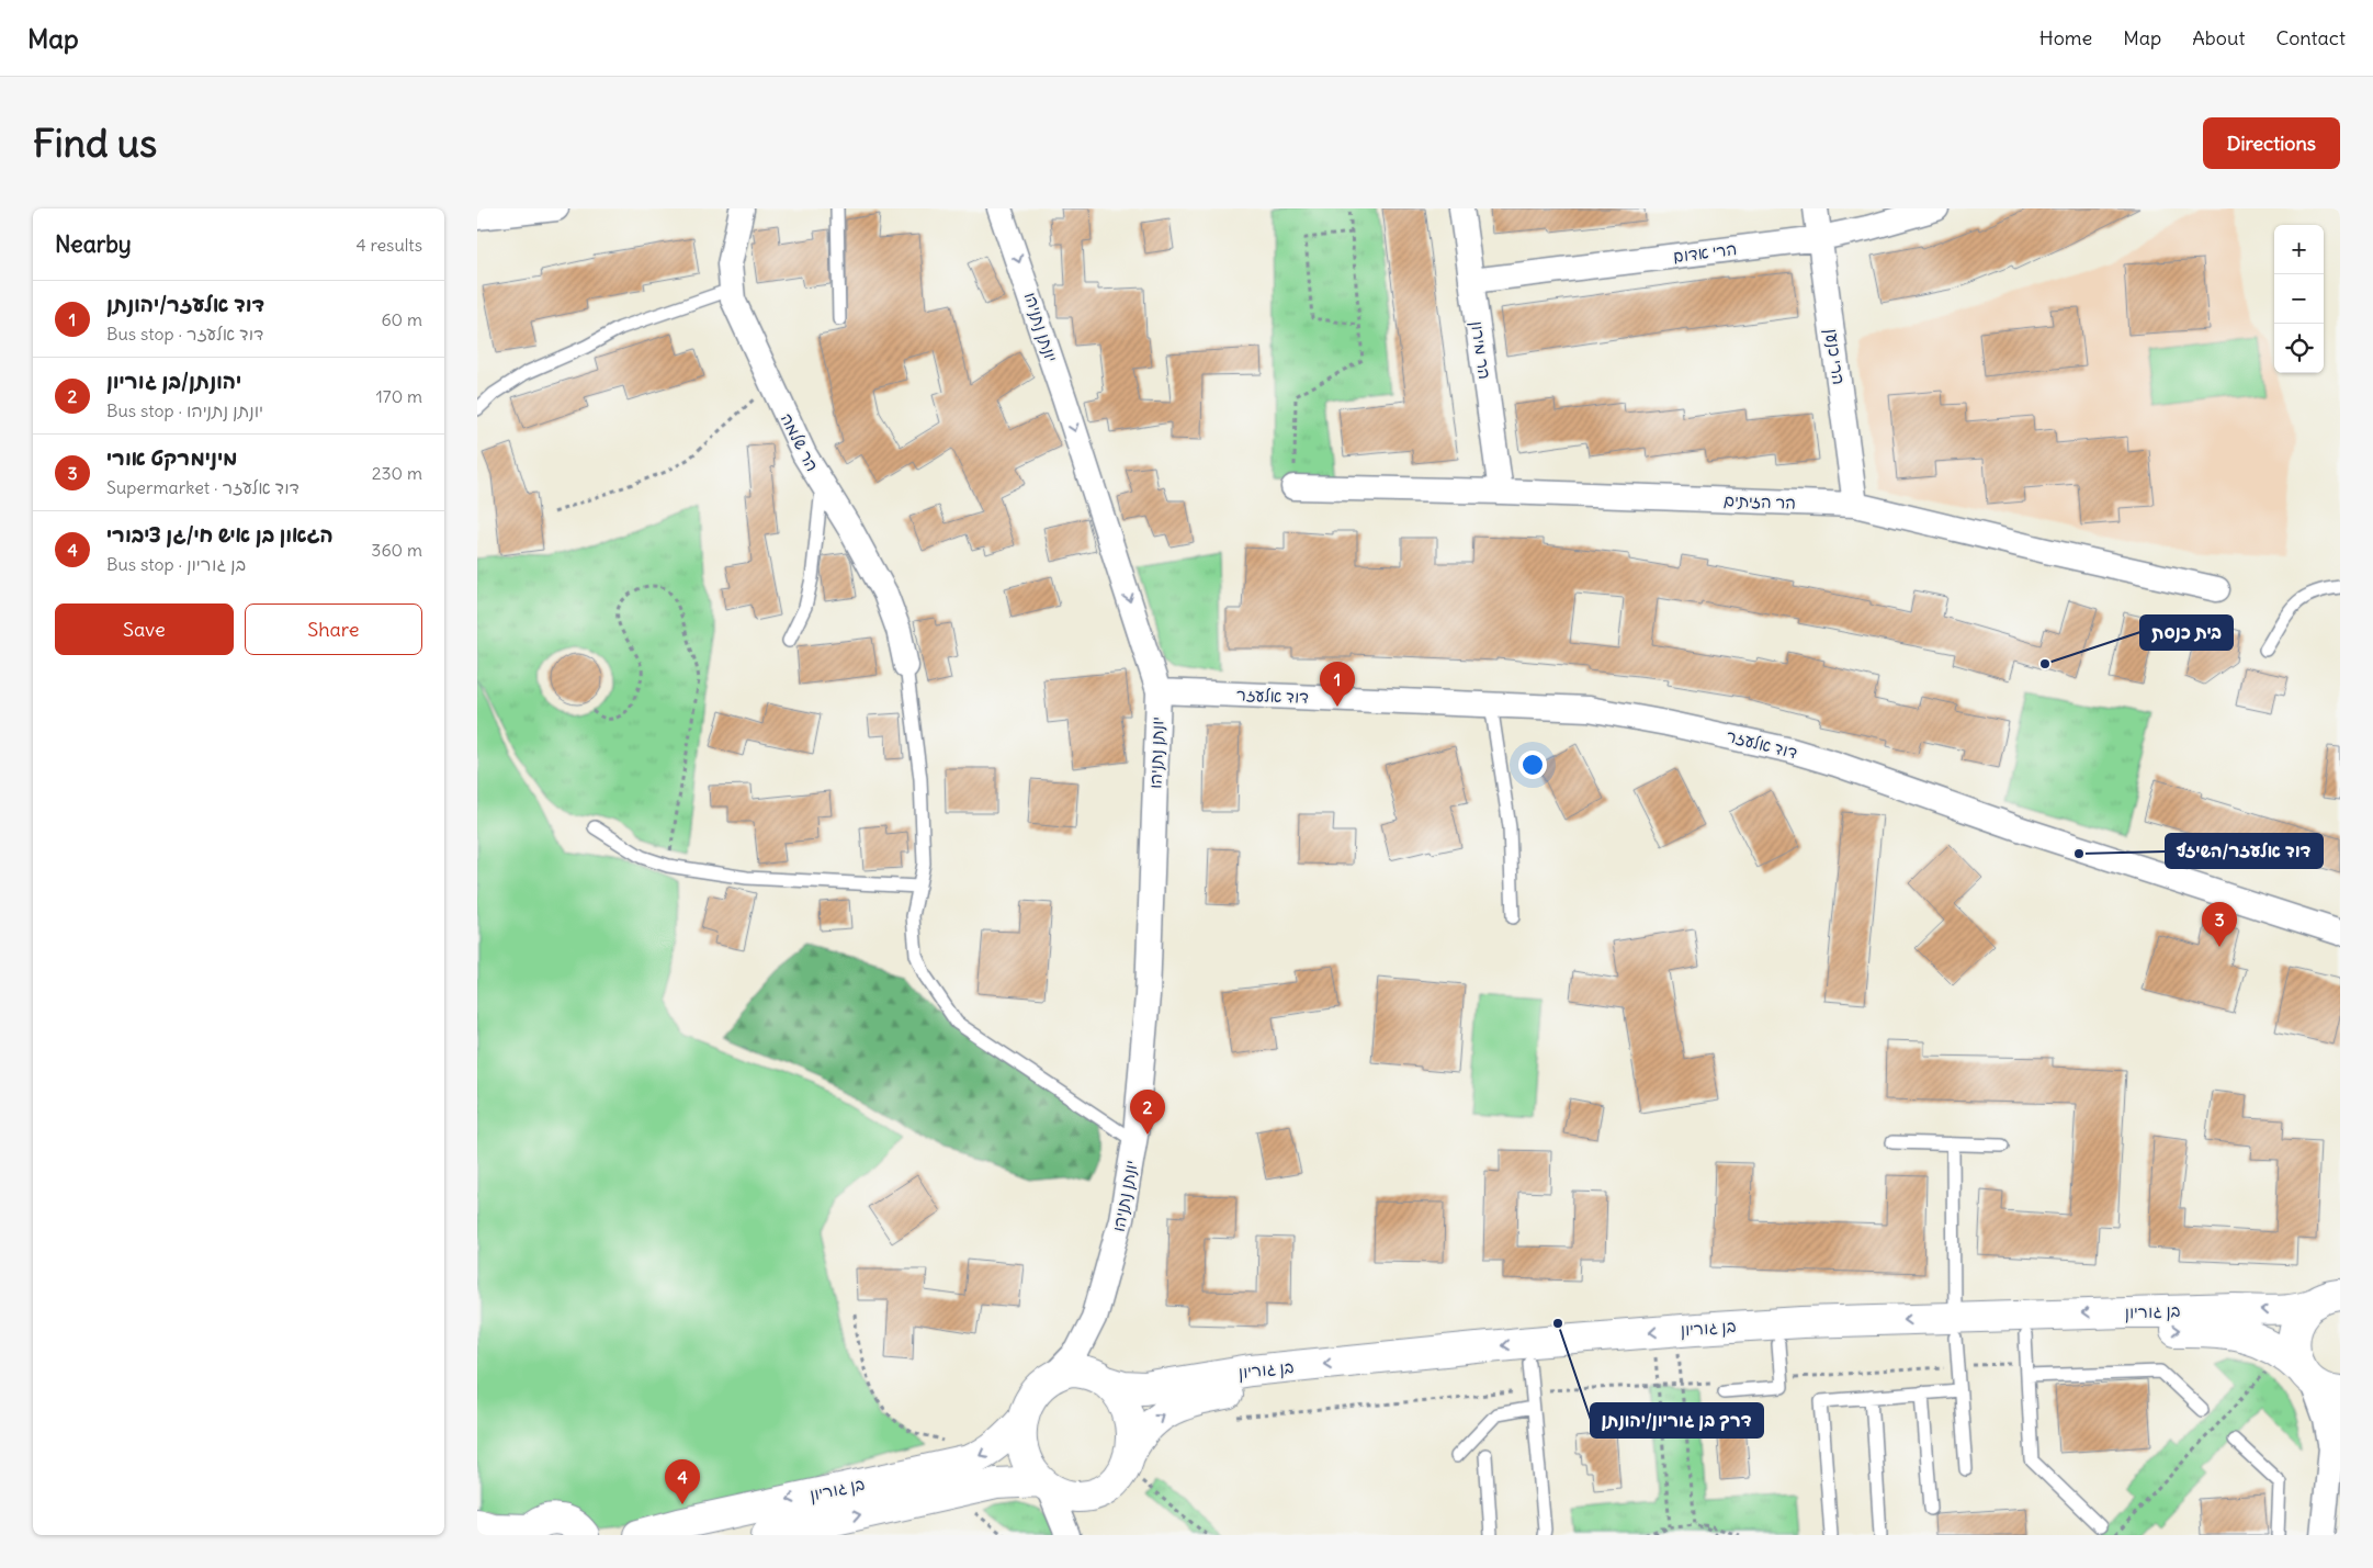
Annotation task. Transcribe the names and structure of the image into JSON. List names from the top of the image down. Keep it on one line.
{"streets":{"street":["הרי אדום","יונתן נתניהו","הר מירון","הרי כנען","הר שלמה","הר הזיתים","דוד אלעזר","בן גוריון"]},"crossings":[["הרי אדום","הר מירון"],["הרי אדום","הרי כנען"],["יונתן נתניהו","דוד אלעזר"],["יונתן נתניהו","בן גוריון"],["הר מירון","הר הזיתים"],["הרי כנען","הר הזיתים"]],"one_way":["יונתן נתניהו"],"places":["בית כנסת","דוד אלעזר/השיזף","דרך בן גוריון/יהונתן"],"page":{"header":"Map","nav":["Home","Map","About","Contact"],"buttons":["Directions",["Save","Share"]],"title":"Find us","heading":["Nearby","4 results"],"map_buttons":["+","−"],"list":[{"mark":"1","name":"דוד אלעזר/יהונתן","note":"Bus stop · דוד אלעזר","value":"60 m"},{"mark":"2","name":"יהונתן/בן גוריון","note":"Bus stop · יונתן נתניהו","value":"170 m"},{"mark":"3","name":"מינימרקט אורי","note":"Supermarket · דוד אלעזר","value":"230 m"},{"mark":"4","name":"הגאון בן איש חי/גן ציבורי","note":"Bus stop · בן גוריון","value":"360 m"}],"pins":["1","3","2","4"]}}
